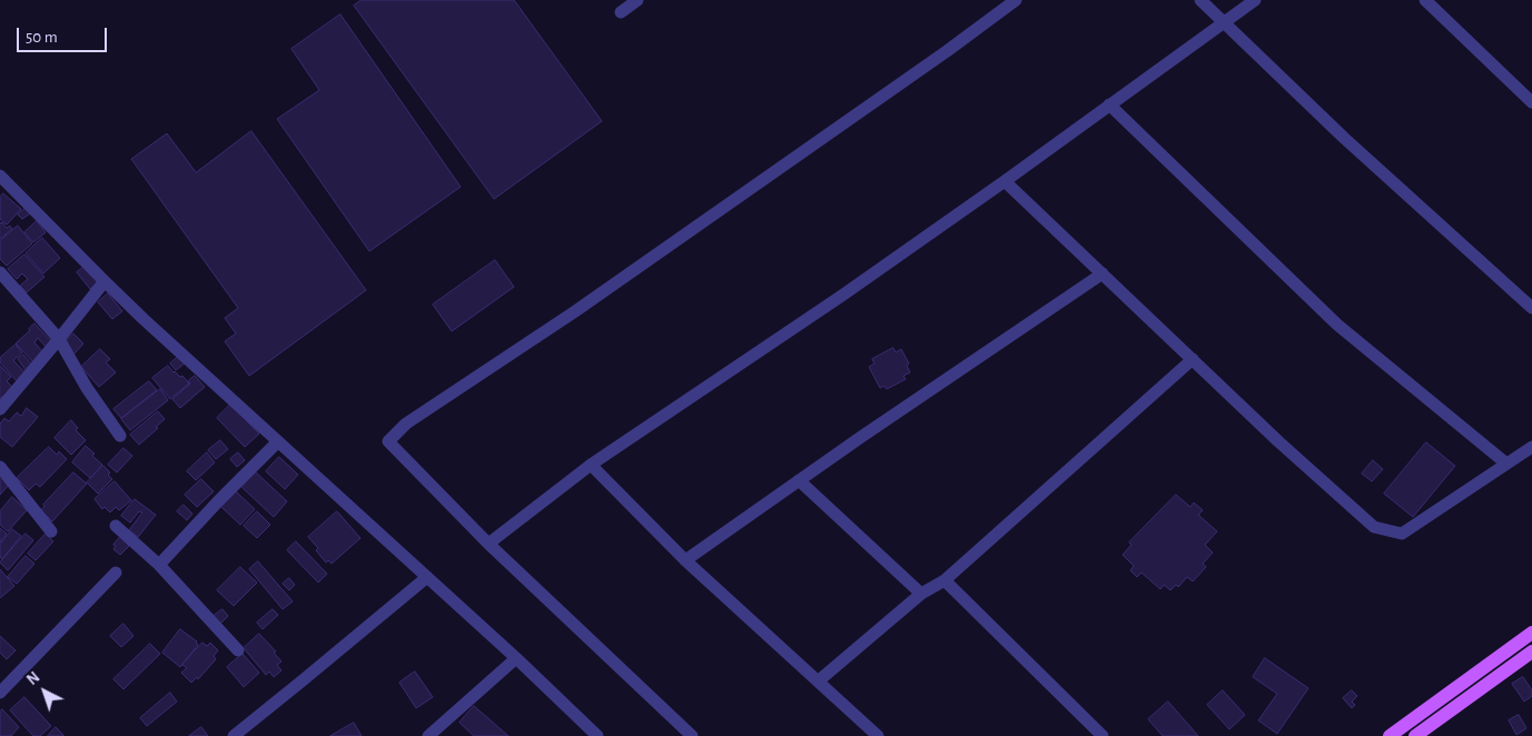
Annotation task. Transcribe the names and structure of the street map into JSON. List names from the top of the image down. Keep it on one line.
{"scale_bar":"50 m","north":"top left"}
